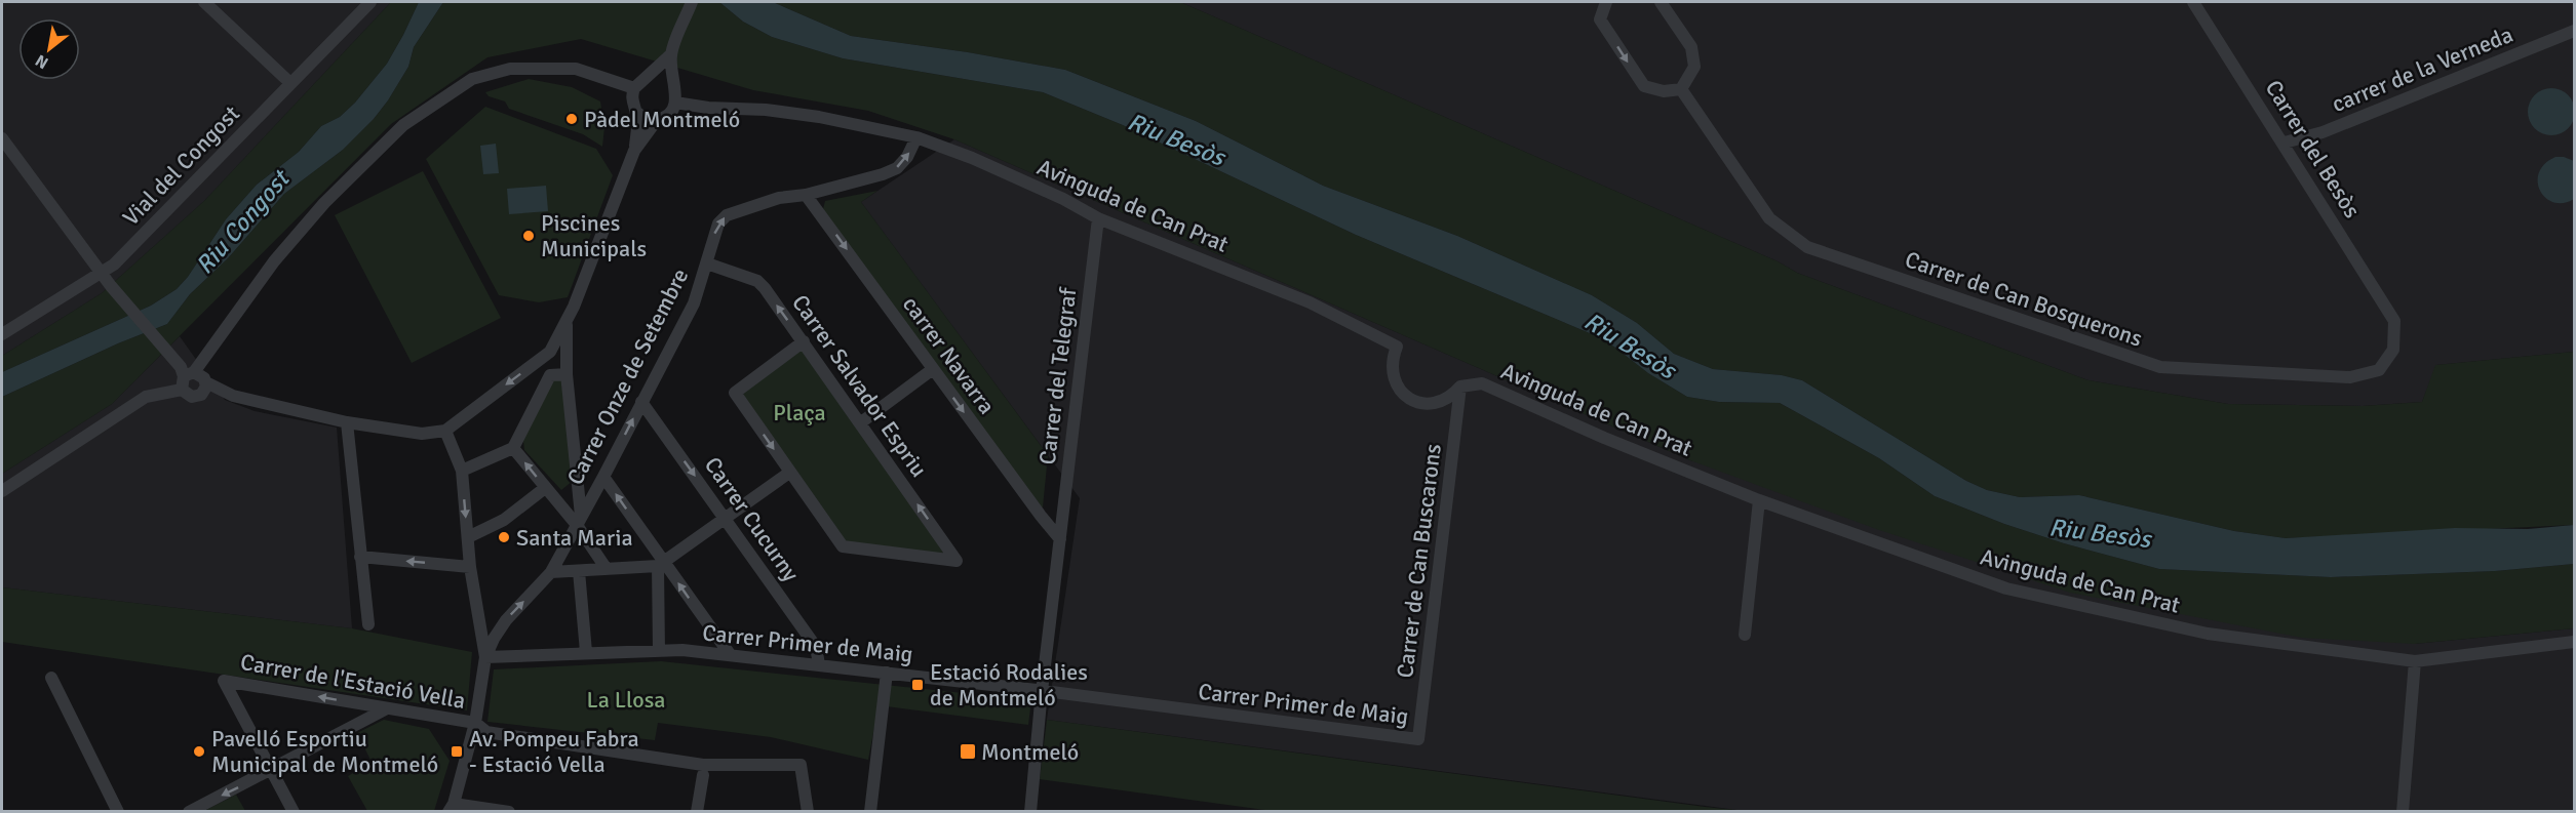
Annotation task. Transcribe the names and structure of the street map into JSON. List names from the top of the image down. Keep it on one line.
{"streets":{"street":["carrer de la Verneda","Carrer del Besòs","Vial del Congost","Avinguda de Can Prat","Carrer de Can Bosquerons","carrer Navarra","Carrer Onze de Setembre","Carrer del Telegraf","Carrer Salvador Espriu","Carrer Cucurny","Carrer de Can Buscarons","Carrer Primer de Maig","Carrer de l'Estació Vella"]},"crossings":[["carrer de la Verneda","Carrer del Besòs"],["Carrer del Besòs","Carrer de Can Bosquerons"],["Avinguda de Can Prat","Carrer Onze de Setembre"],["Avinguda de Can Prat","Carrer del Telegraf"],["Avinguda de Can Prat","Carrer de Can Buscarons"],["carrer Navarra","Carrer Onze de Setembre"],["carrer Navarra","Carrer del Telegraf"],["Carrer Onze de Setembre","Carrer Salvador Espriu"],["Carrer Onze de Setembre","Carrer Cucurny"],["Carrer Onze de Setembre","Carrer Primer de Maig"],["Carrer del Telegraf","Carrer Primer de Maig"],["Carrer Cucurny","Carrer Primer de Maig"],["Carrer de Can Buscarons","Carrer Primer de Maig"]],"one_way":["carrer Navarra","Carrer Onze de Setembre"],"water":["Riu Besòs","Riu Congost"],"parks":["Plaça","La Llosa"],"places":{"other":["Pàdel Montmeló","Piscines Municipals","Santa Maria","Pavelló Esportiu Municipal de Montmeló"],"transit":["Estació Rodalies de Montmeló","Av. Pompeu Fabra - Estació Vella","Montmeló"]},"north":"bottom left"}
